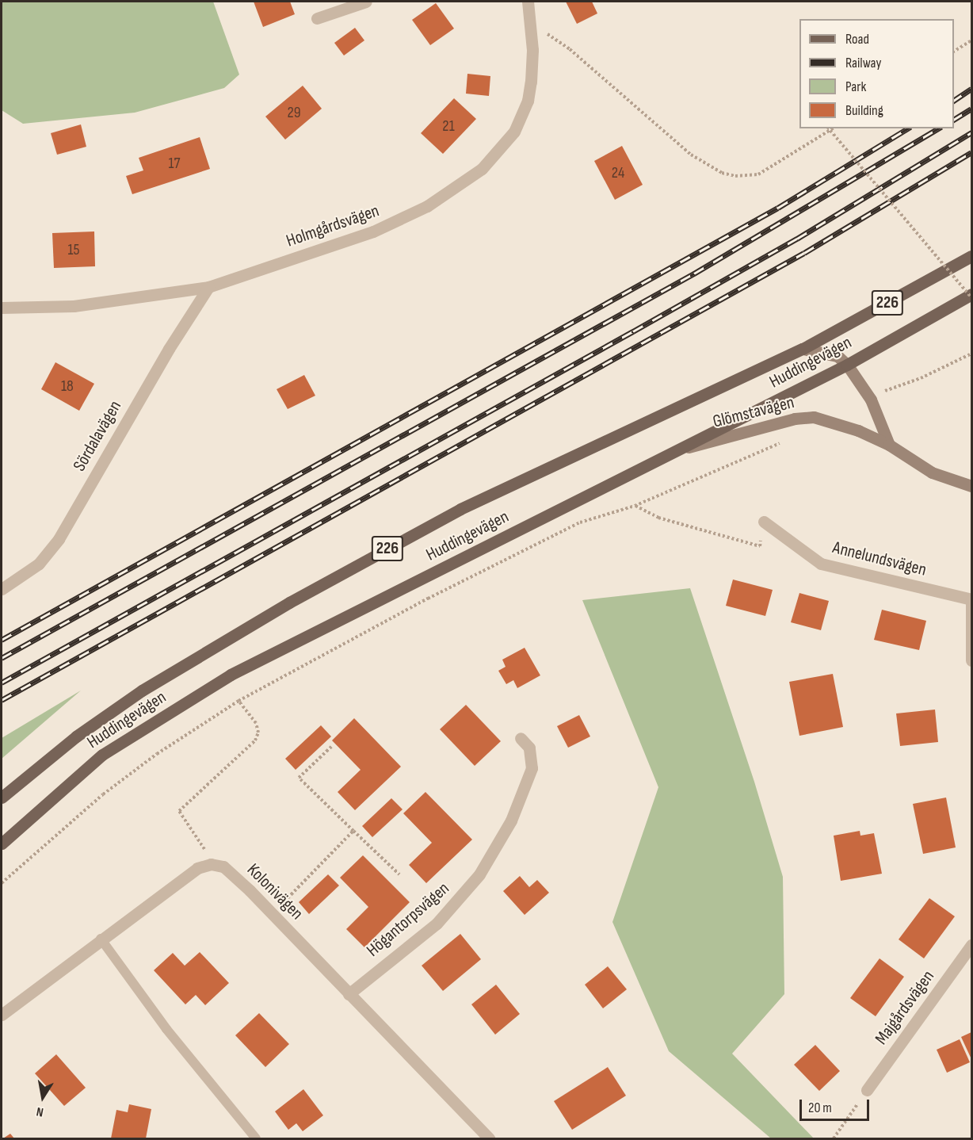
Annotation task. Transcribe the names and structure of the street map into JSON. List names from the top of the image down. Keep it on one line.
{"streets":{"main road":["226","Huddingevägen","Glömstavägen"],"street":["Holmgårdsvägen","Sördalavägen","Annelundsvägen","Kolonivägen","Högantorpsvägen","Majgårdsvägen"]},"crossings":[["Holmgårdsvägen","Sördalavägen"],["Huddingevägen","Glömstavägen"],["Kolonivägen","Högantorpsvägen"]],"house_numbers":["29","21","17","24","15","18"],"legend":["Road","Railway","Park","Building"],"scale_bar":"20 m","north":"bottom"}
